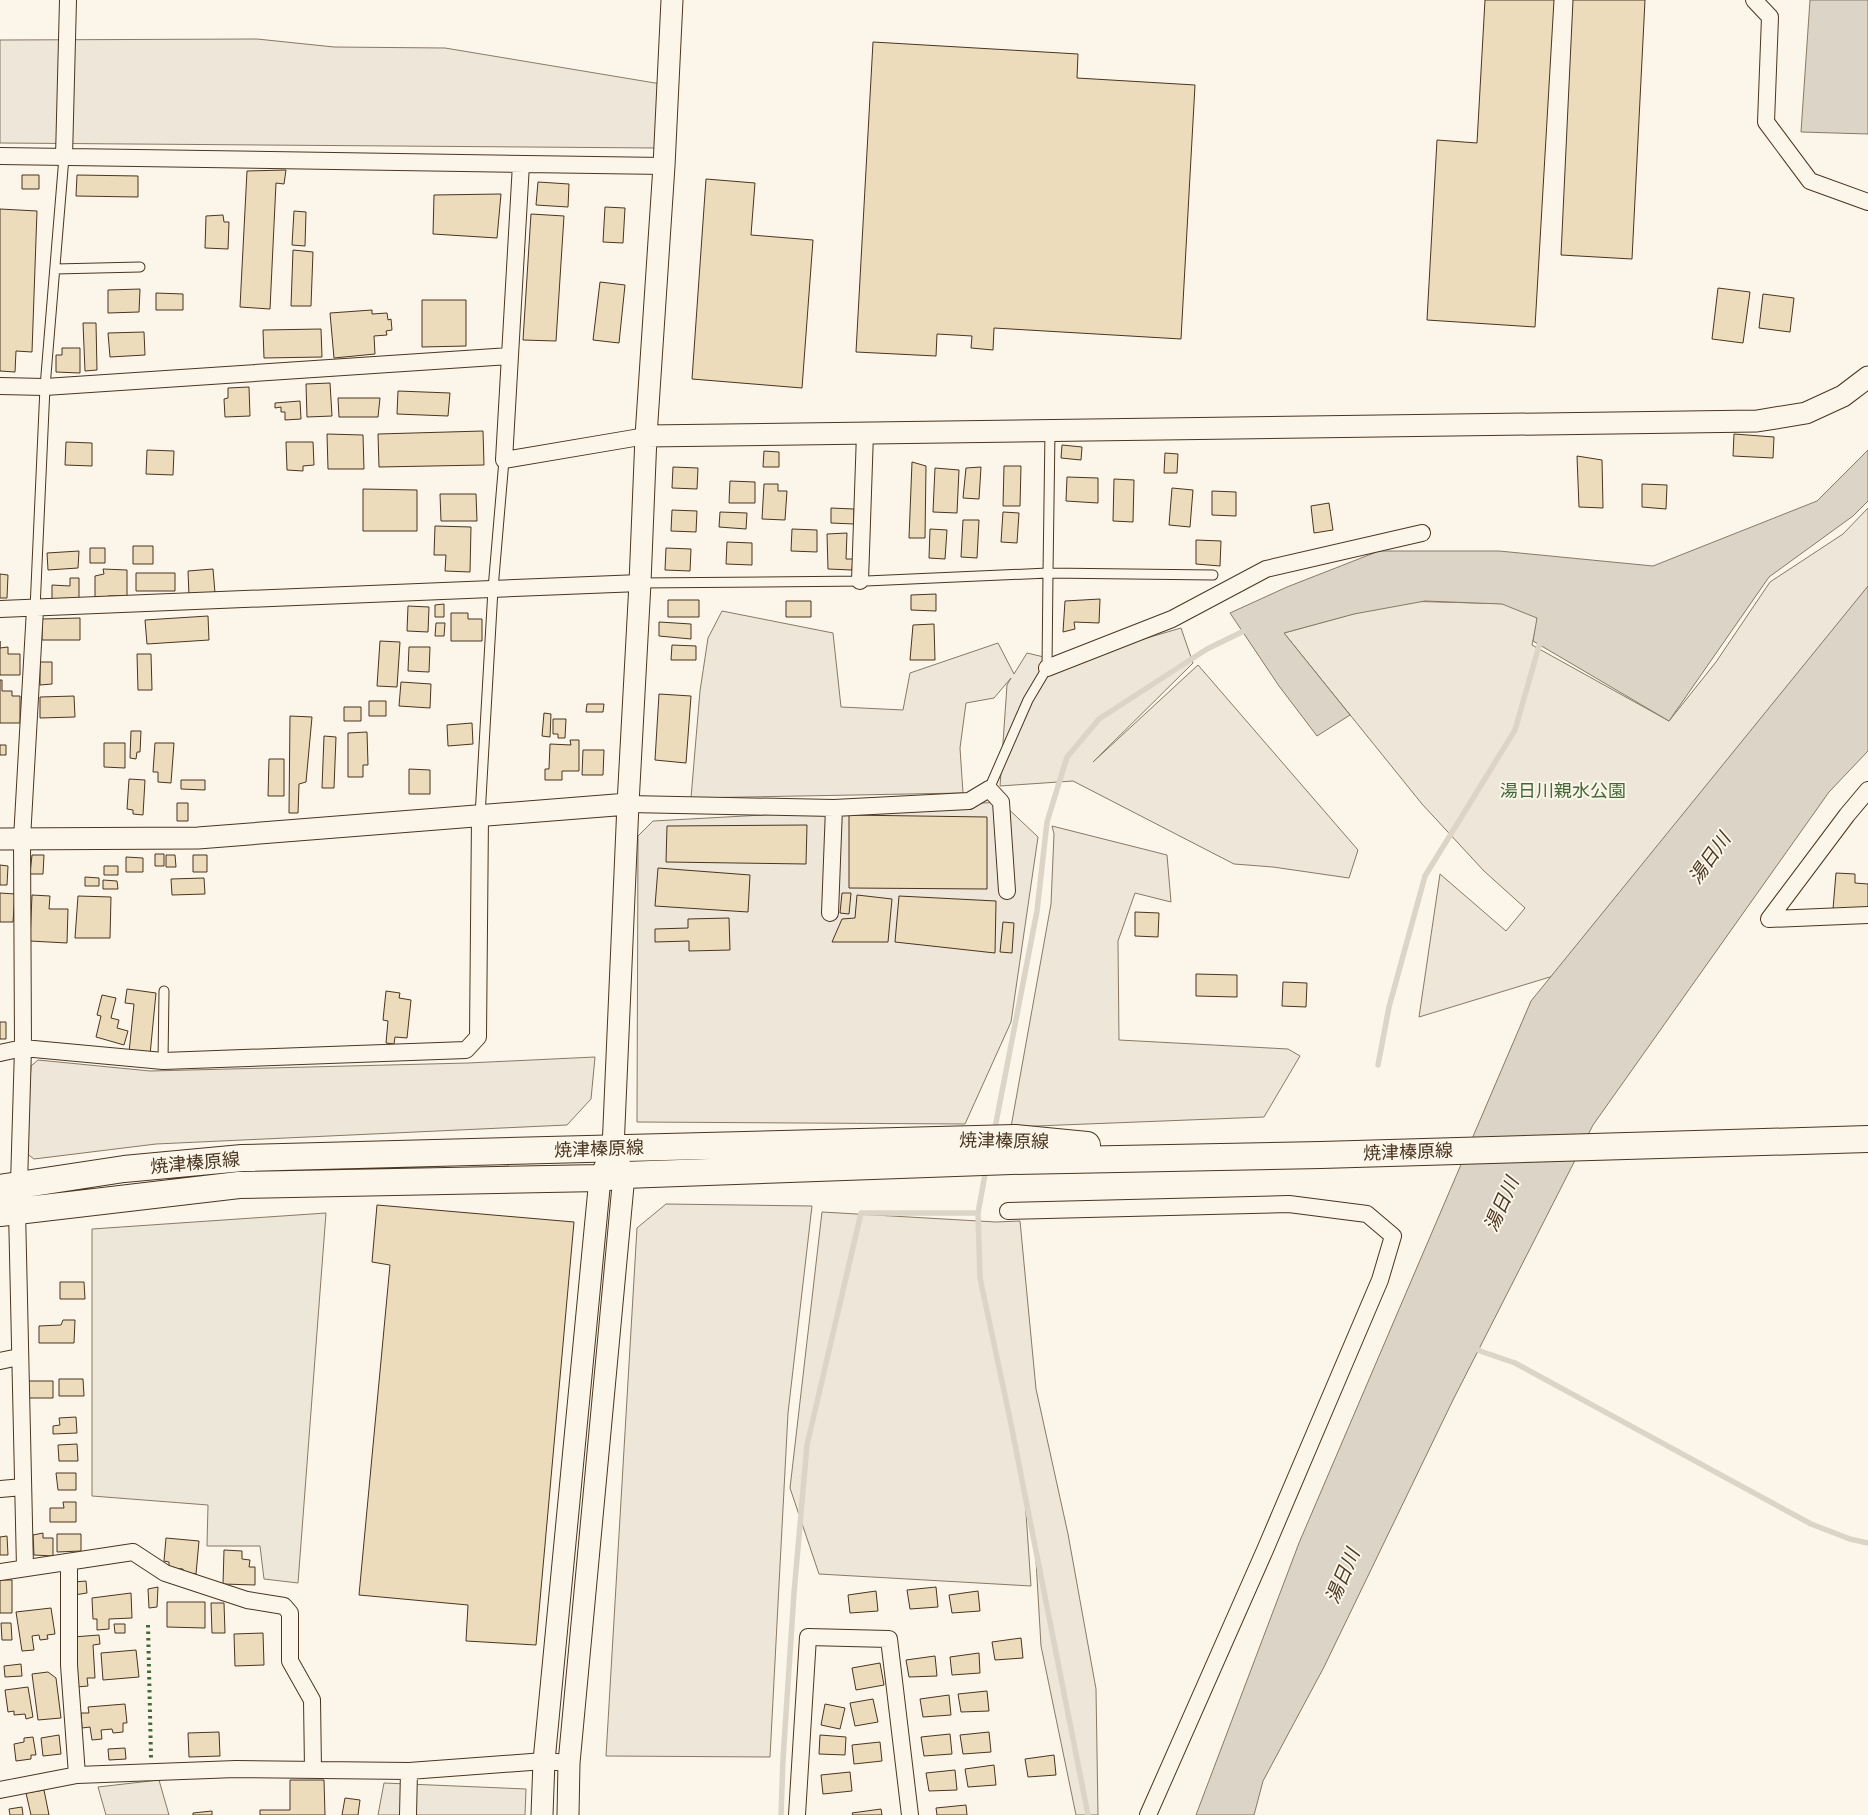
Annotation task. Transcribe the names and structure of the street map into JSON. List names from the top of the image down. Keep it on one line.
{"streets":{"main road":["焼津榛原線"]},"water":["湯日川"],"parks":["湯日川親水公園"]}
